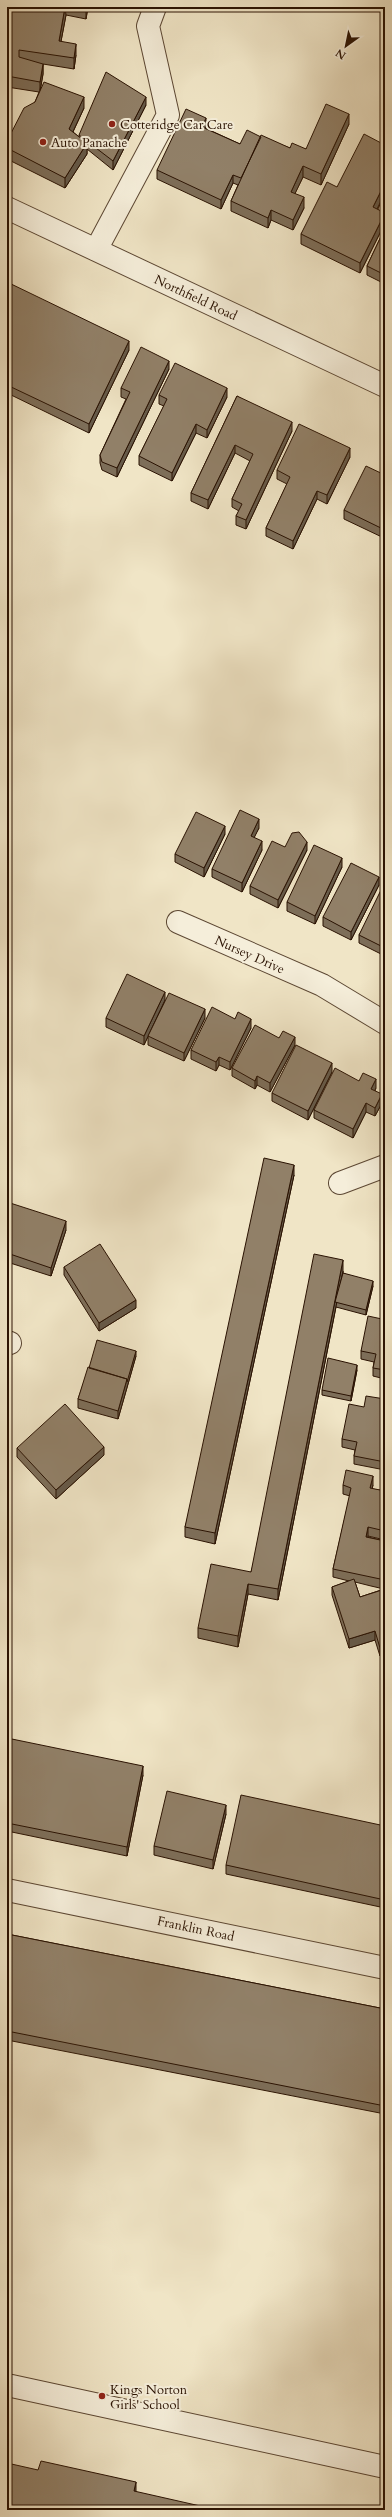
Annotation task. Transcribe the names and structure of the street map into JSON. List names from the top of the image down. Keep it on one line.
{"streets":{"street":["Northfield Road","Nursey Drive","Franklin Road"]},"places":["Cotteridge Car Care","Auto Panache","Kings Norton Girls' School"],"north":"bottom left"}
